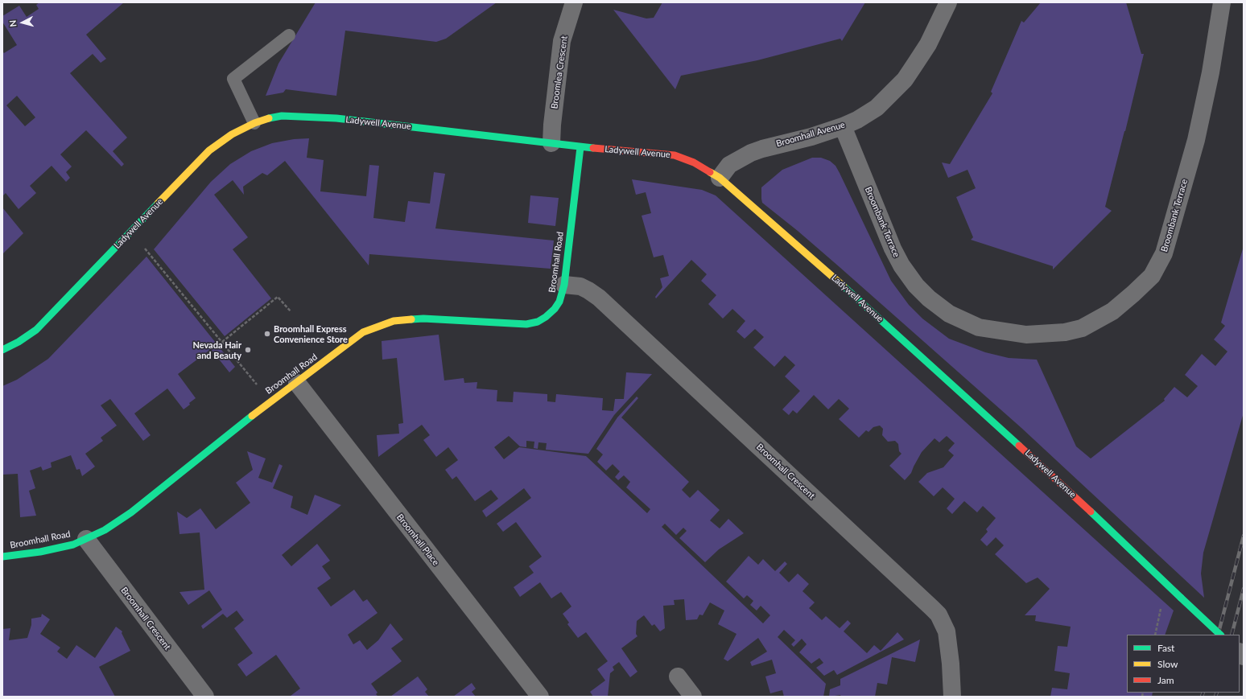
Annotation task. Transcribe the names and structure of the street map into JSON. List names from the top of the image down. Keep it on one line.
{"streets":{"street":["Broomlea Crescent","Ladywell Avenue","Broomhall Avenue","Broombank Terrace","Broomhall Road","Broomhall Crescent","Broomhall Place"]},"crossings":[["Broomlea Crescent","Ladywell Avenue"],["Ladywell Avenue","Broomhall Avenue"],["Ladywell Avenue","Broomhall Road"],["Broomhall Avenue","Broombank Terrace"],["Broomhall Road","Broomhall Crescent"],["Broomhall Road","Broomhall Place"]],"places":["Broomhall Express Convenience Store","Nevada Hair and Beauty"],"legend":["Fast","Slow","Jam"],"north":"left"}
